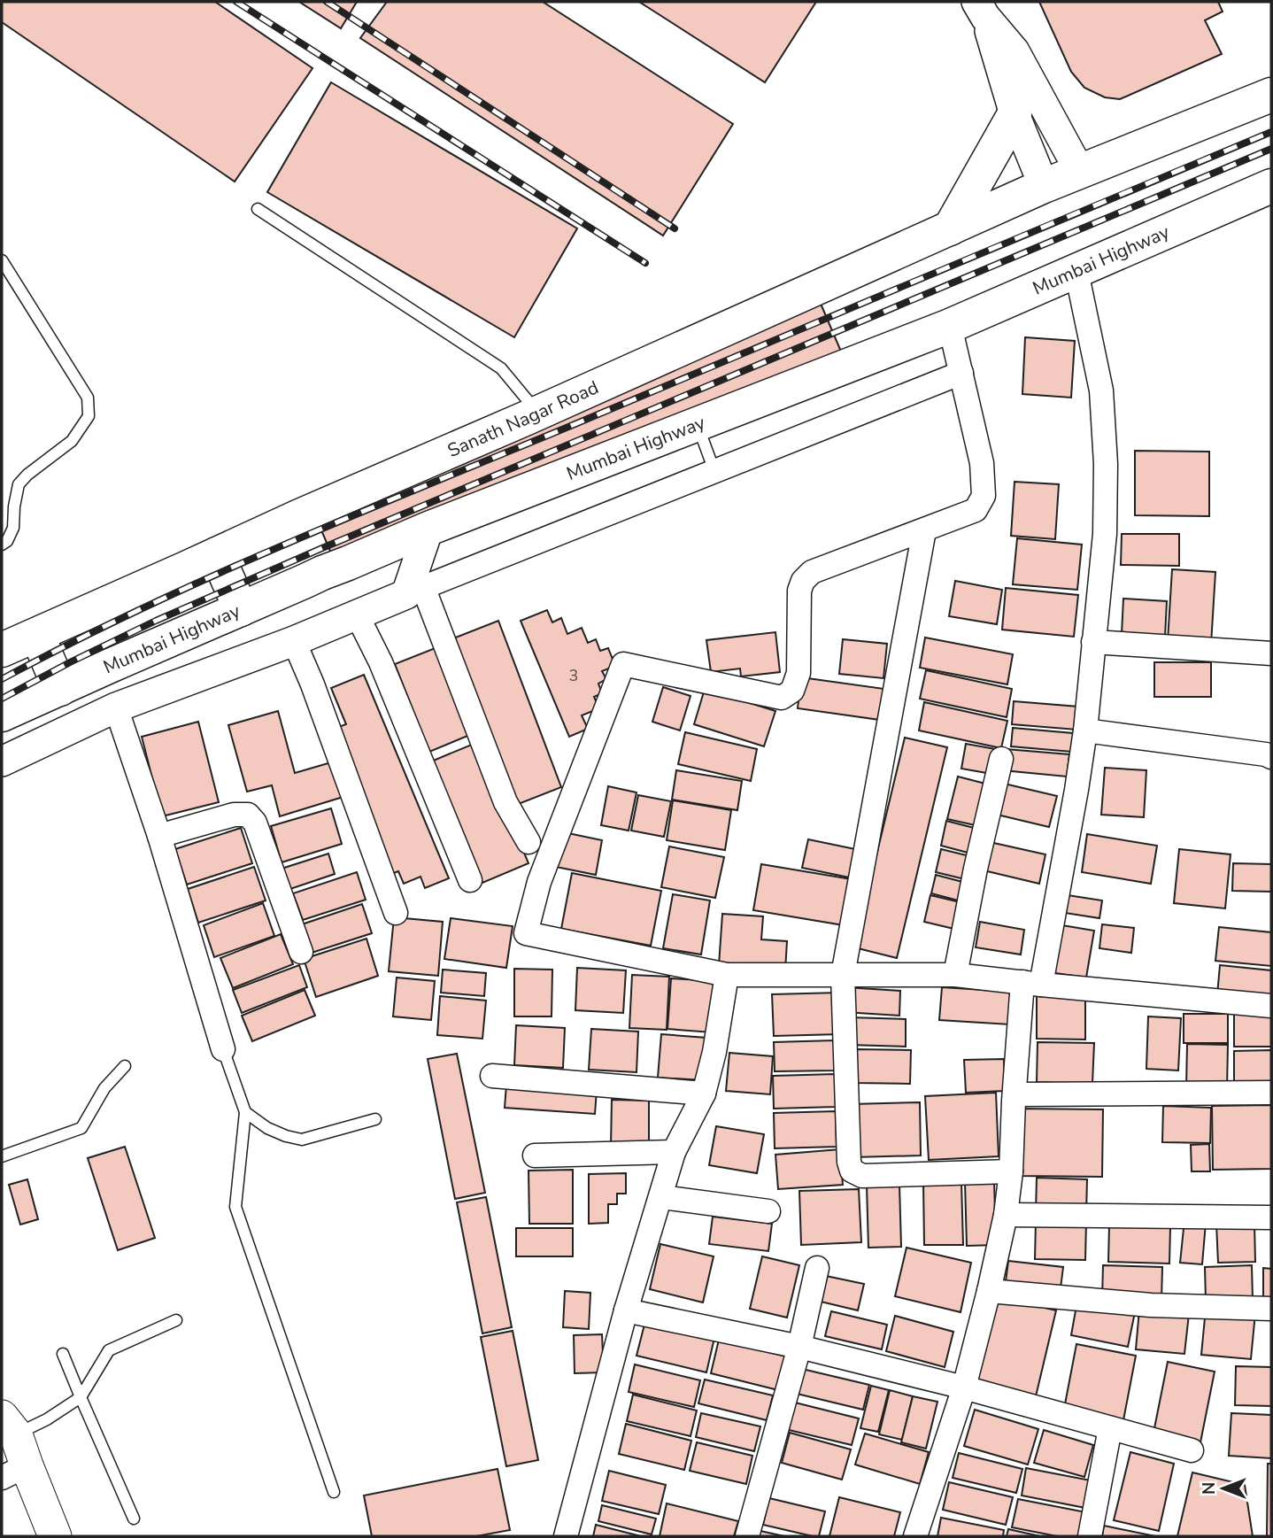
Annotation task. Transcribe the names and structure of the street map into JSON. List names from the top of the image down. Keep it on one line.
{"streets":{"highway":["Mumbai Highway","Sanath Nagar Road"]},"house_numbers":["3"],"north":"left"}
